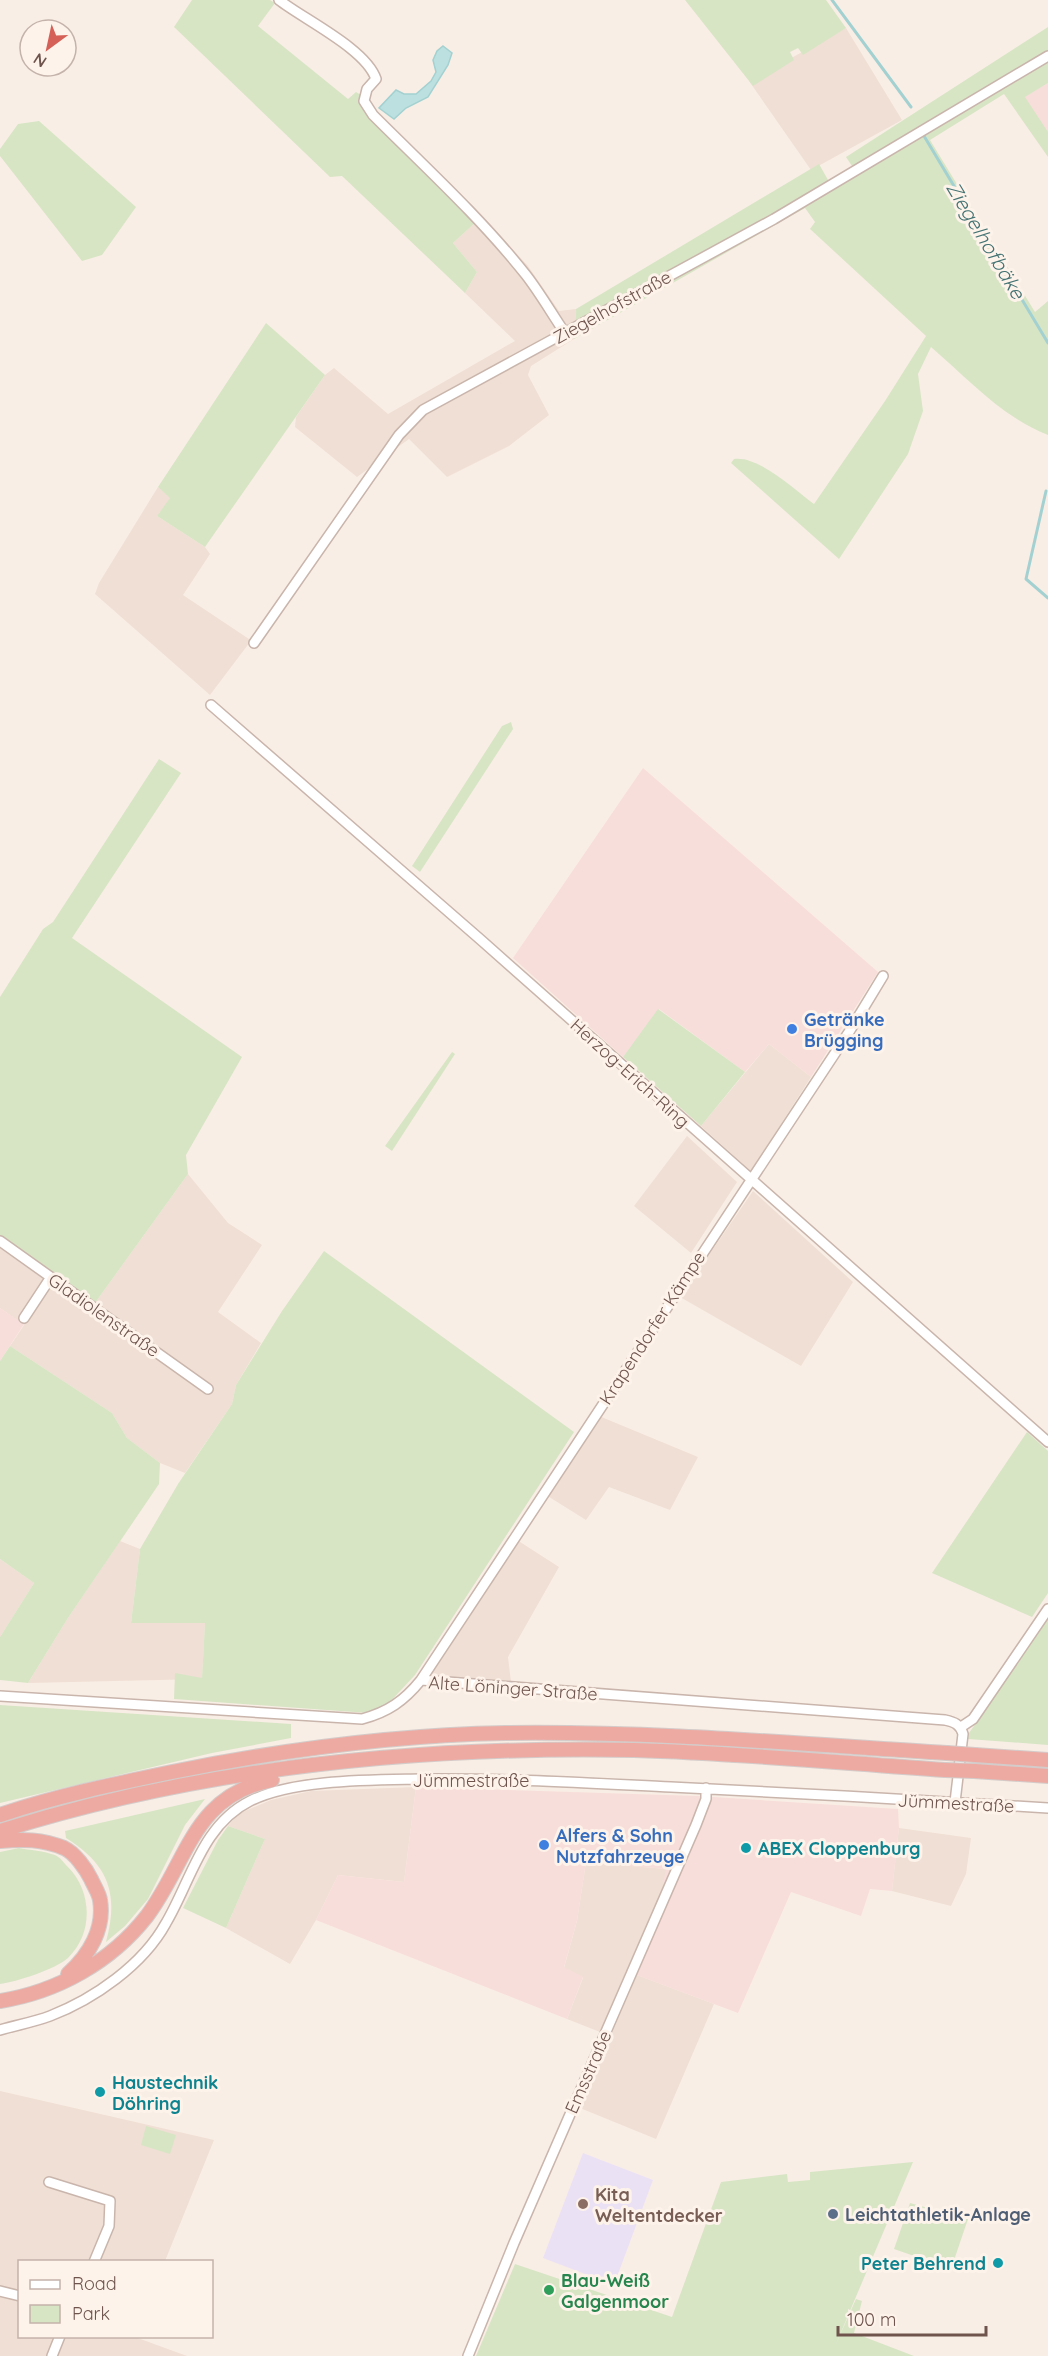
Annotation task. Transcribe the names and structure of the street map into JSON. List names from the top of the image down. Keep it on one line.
{"streets":{"street":["Ziegelhofstraße","Herzog-Erich-Ring","Gladiolenstraße","Krapendorfer Kämpe","Alte Löninger Straße","Jümmestraße","Emsstraße"]},"crossings":[["Herzog-Erich-Ring","Krapendorfer Kämpe"],["Krapendorfer Kämpe","Alte Löninger Straße"],["Jümmestraße","Emsstraße"]],"water":["Ziegelhofbäke"],"places":["Getränke Brügging","Alfers & Sohn Nutzfahrzeuge","ABEX Cloppenburg","Haustechnik Döhring","Kita Weltentdecker","Leichtathletik-Anlage","Peter Behrend","Blau-Weiß Galgenmoor"],"legend":["Road","Park"],"scale_bar":"100 m","north":"bottom left"}
